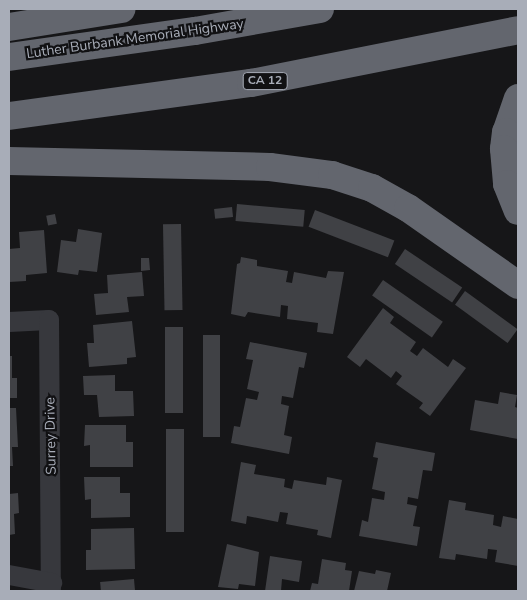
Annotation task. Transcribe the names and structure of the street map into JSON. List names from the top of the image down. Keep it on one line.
{"streets":{"highway":["Luther Burbank Memorial Highway","CA 12"],"street":["Surrey Drive"]}}
